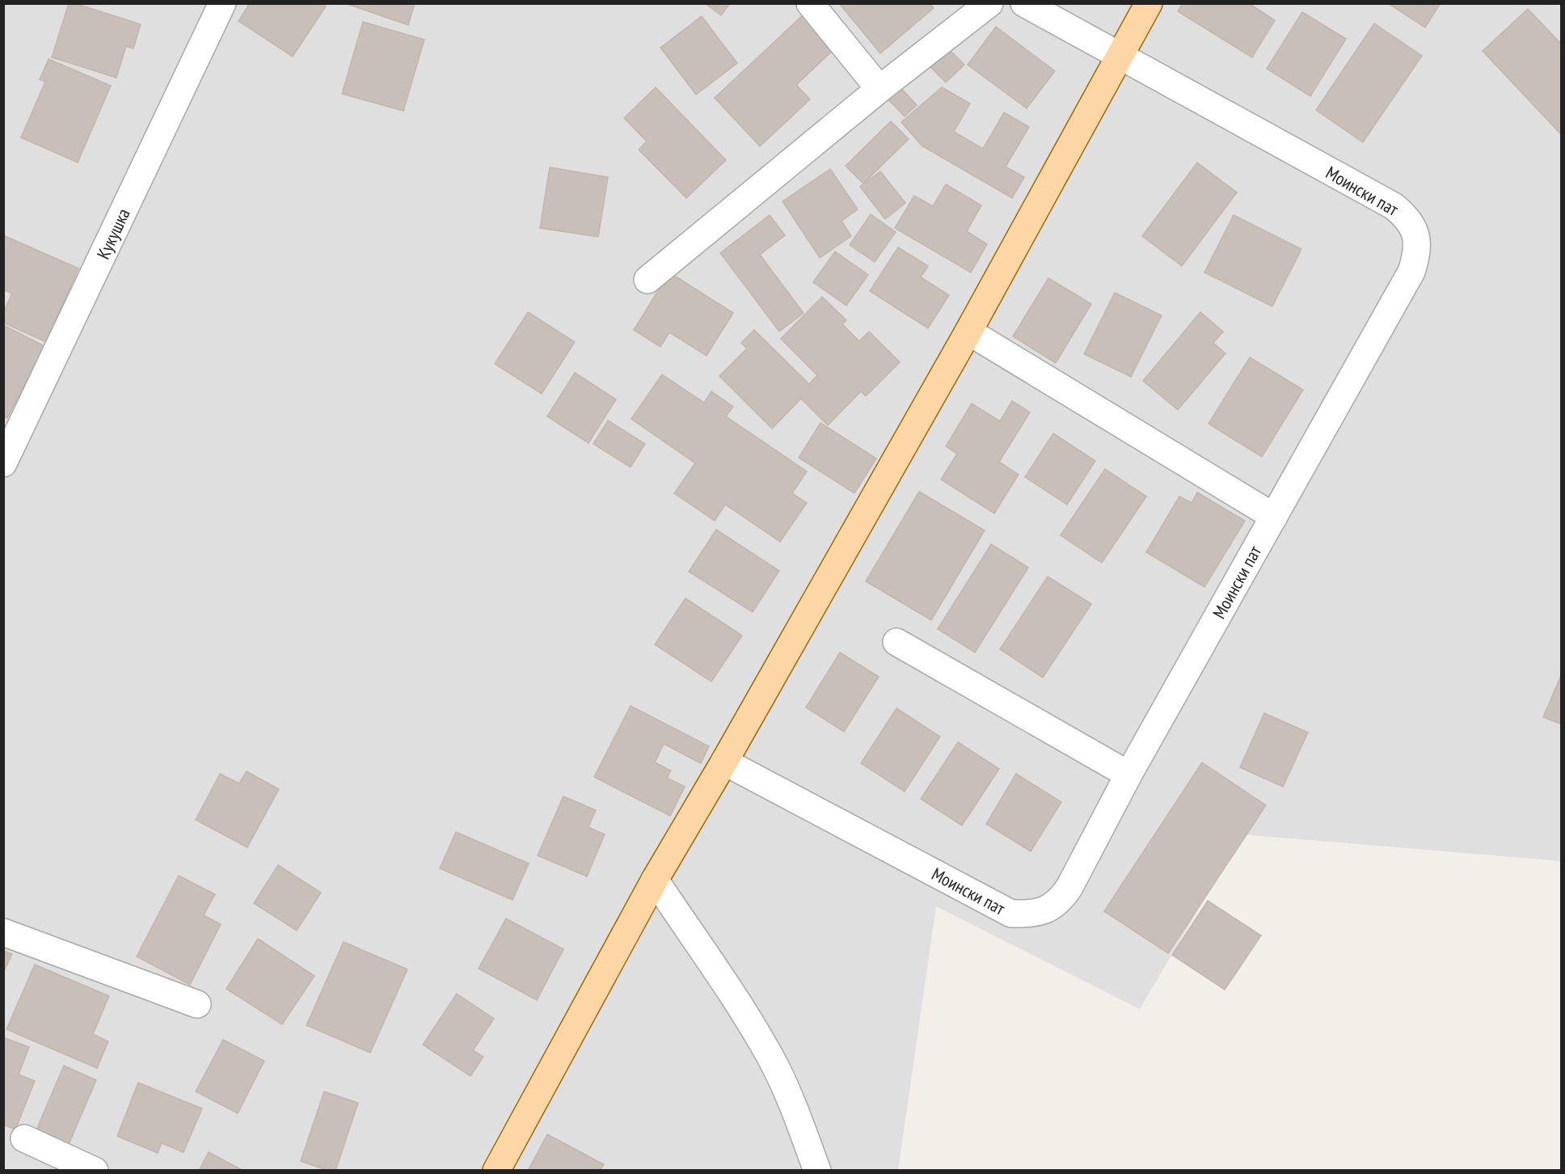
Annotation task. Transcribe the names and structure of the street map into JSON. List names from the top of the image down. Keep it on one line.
{"streets":{"street":["Моински пат","Кукушка"]}}
